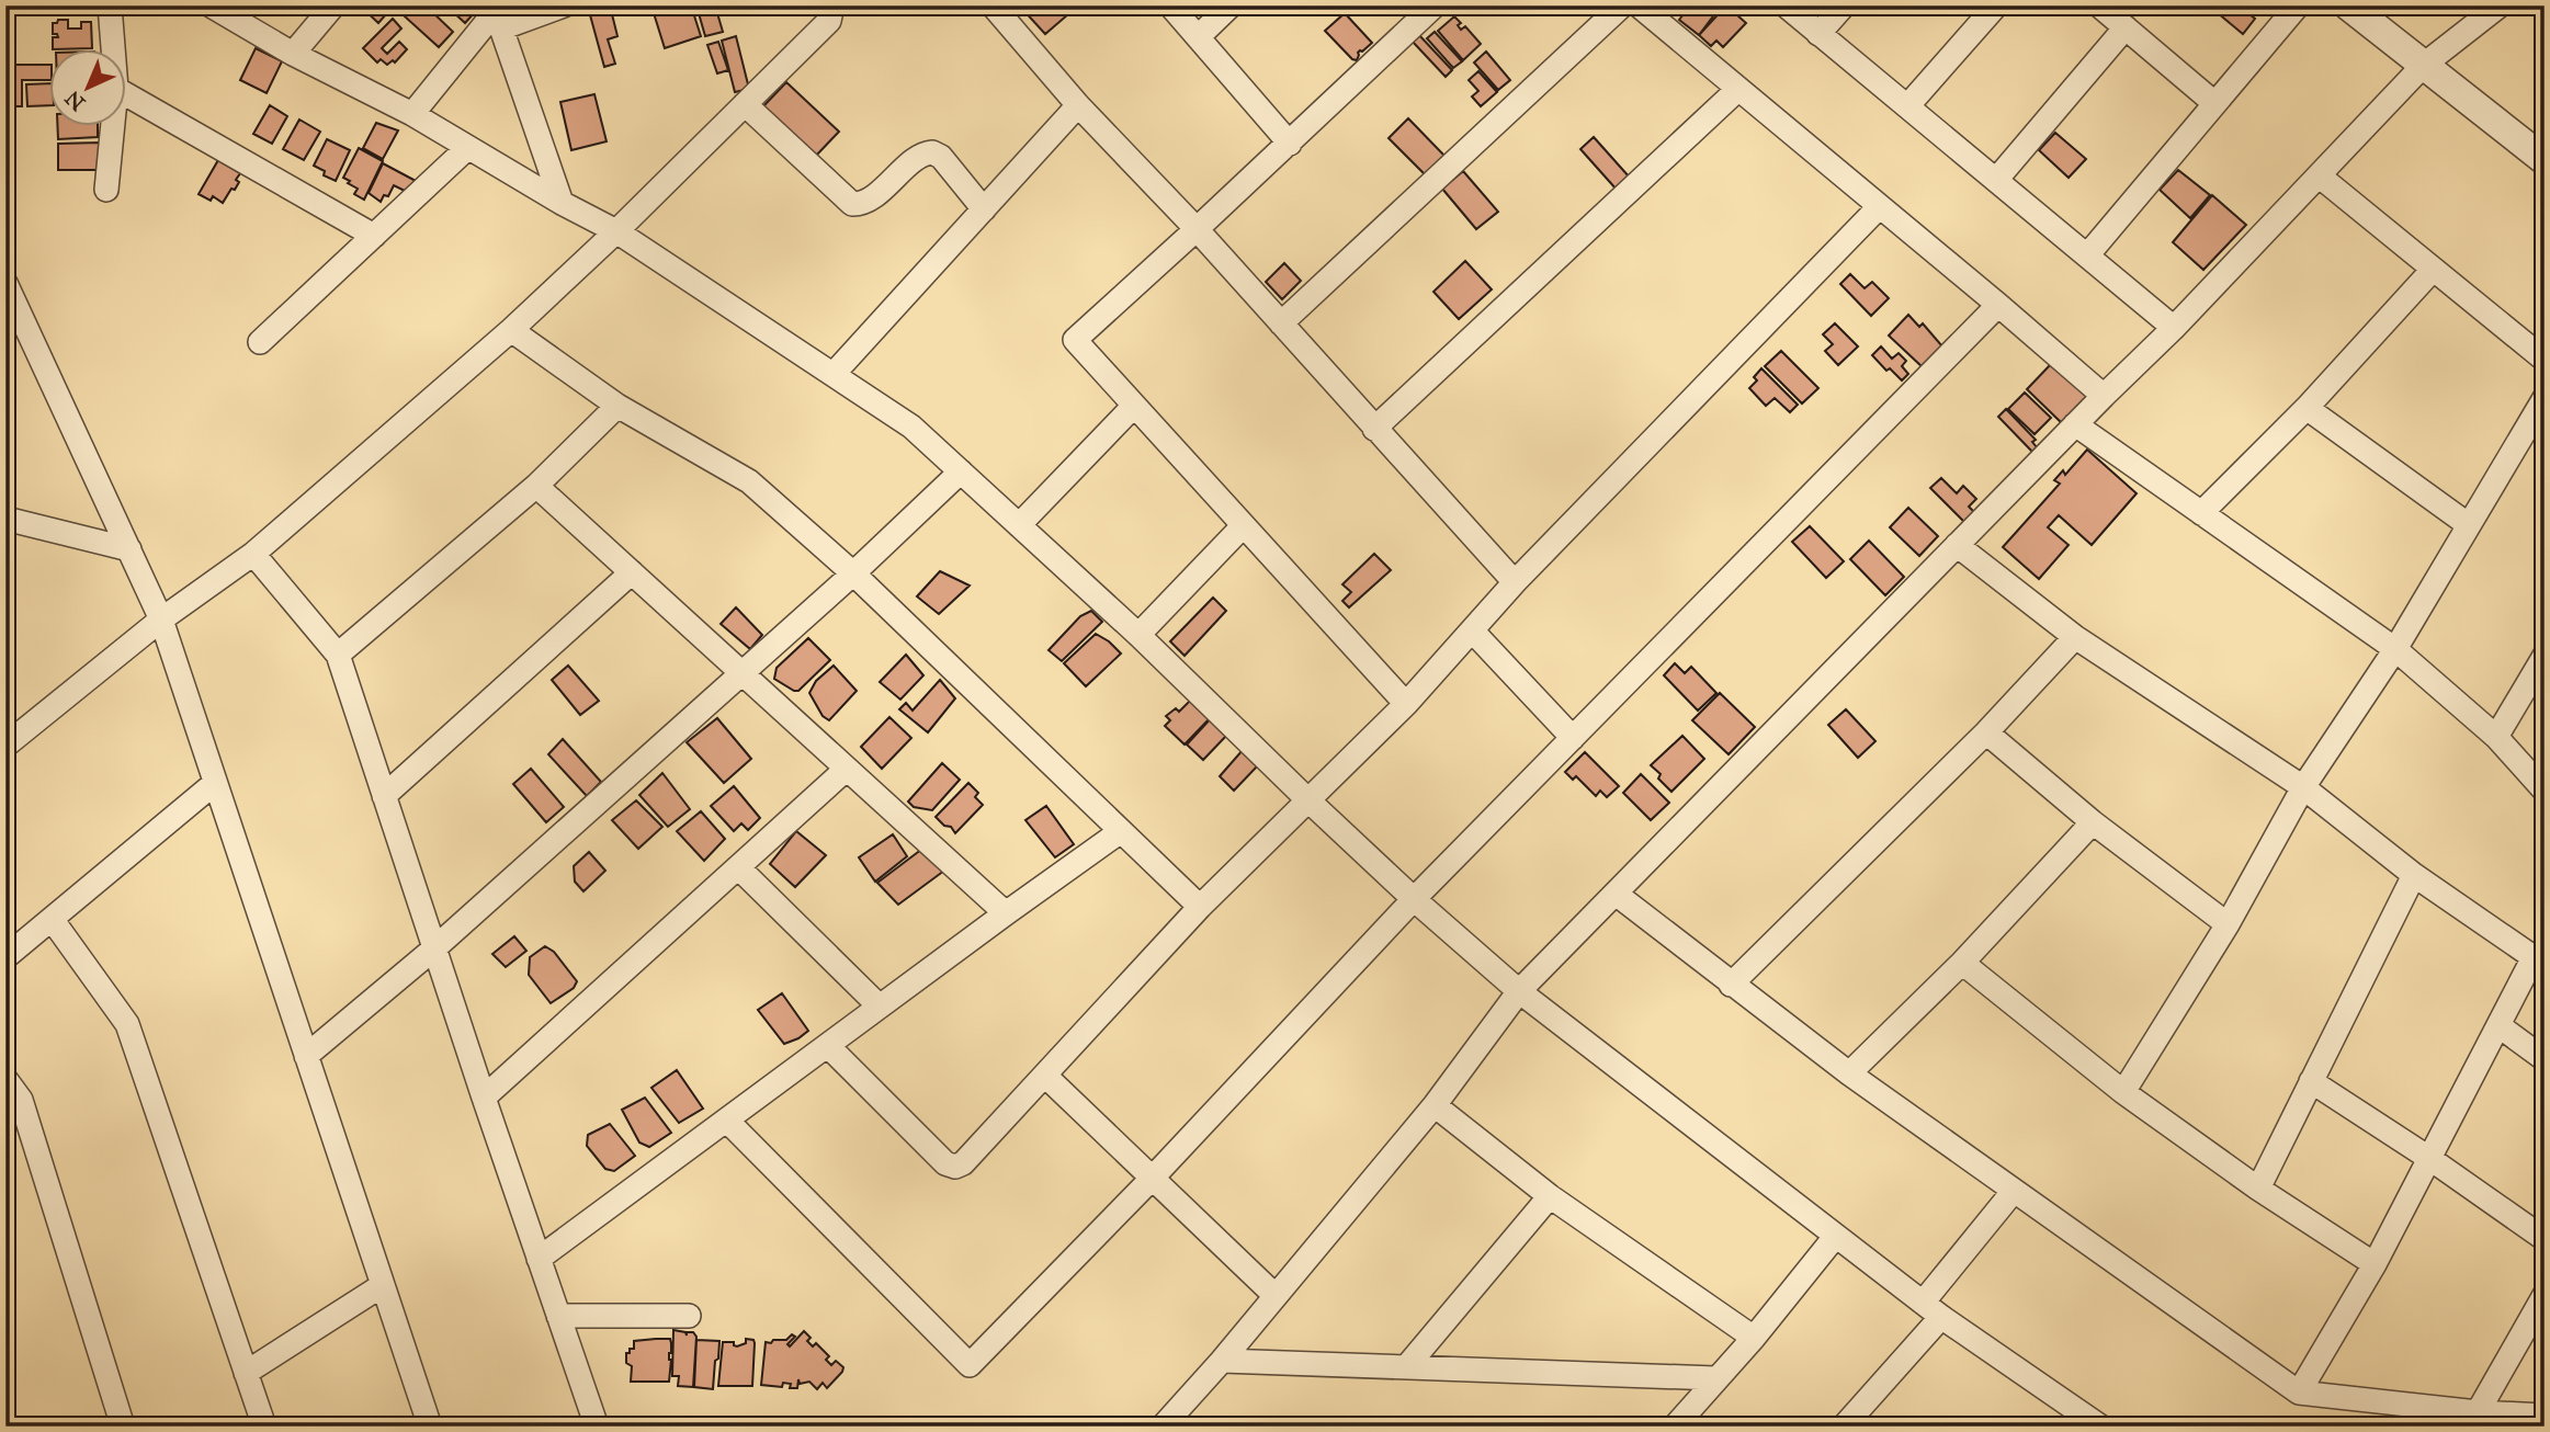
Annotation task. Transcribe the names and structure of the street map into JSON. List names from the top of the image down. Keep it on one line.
{"north":"bottom left"}
